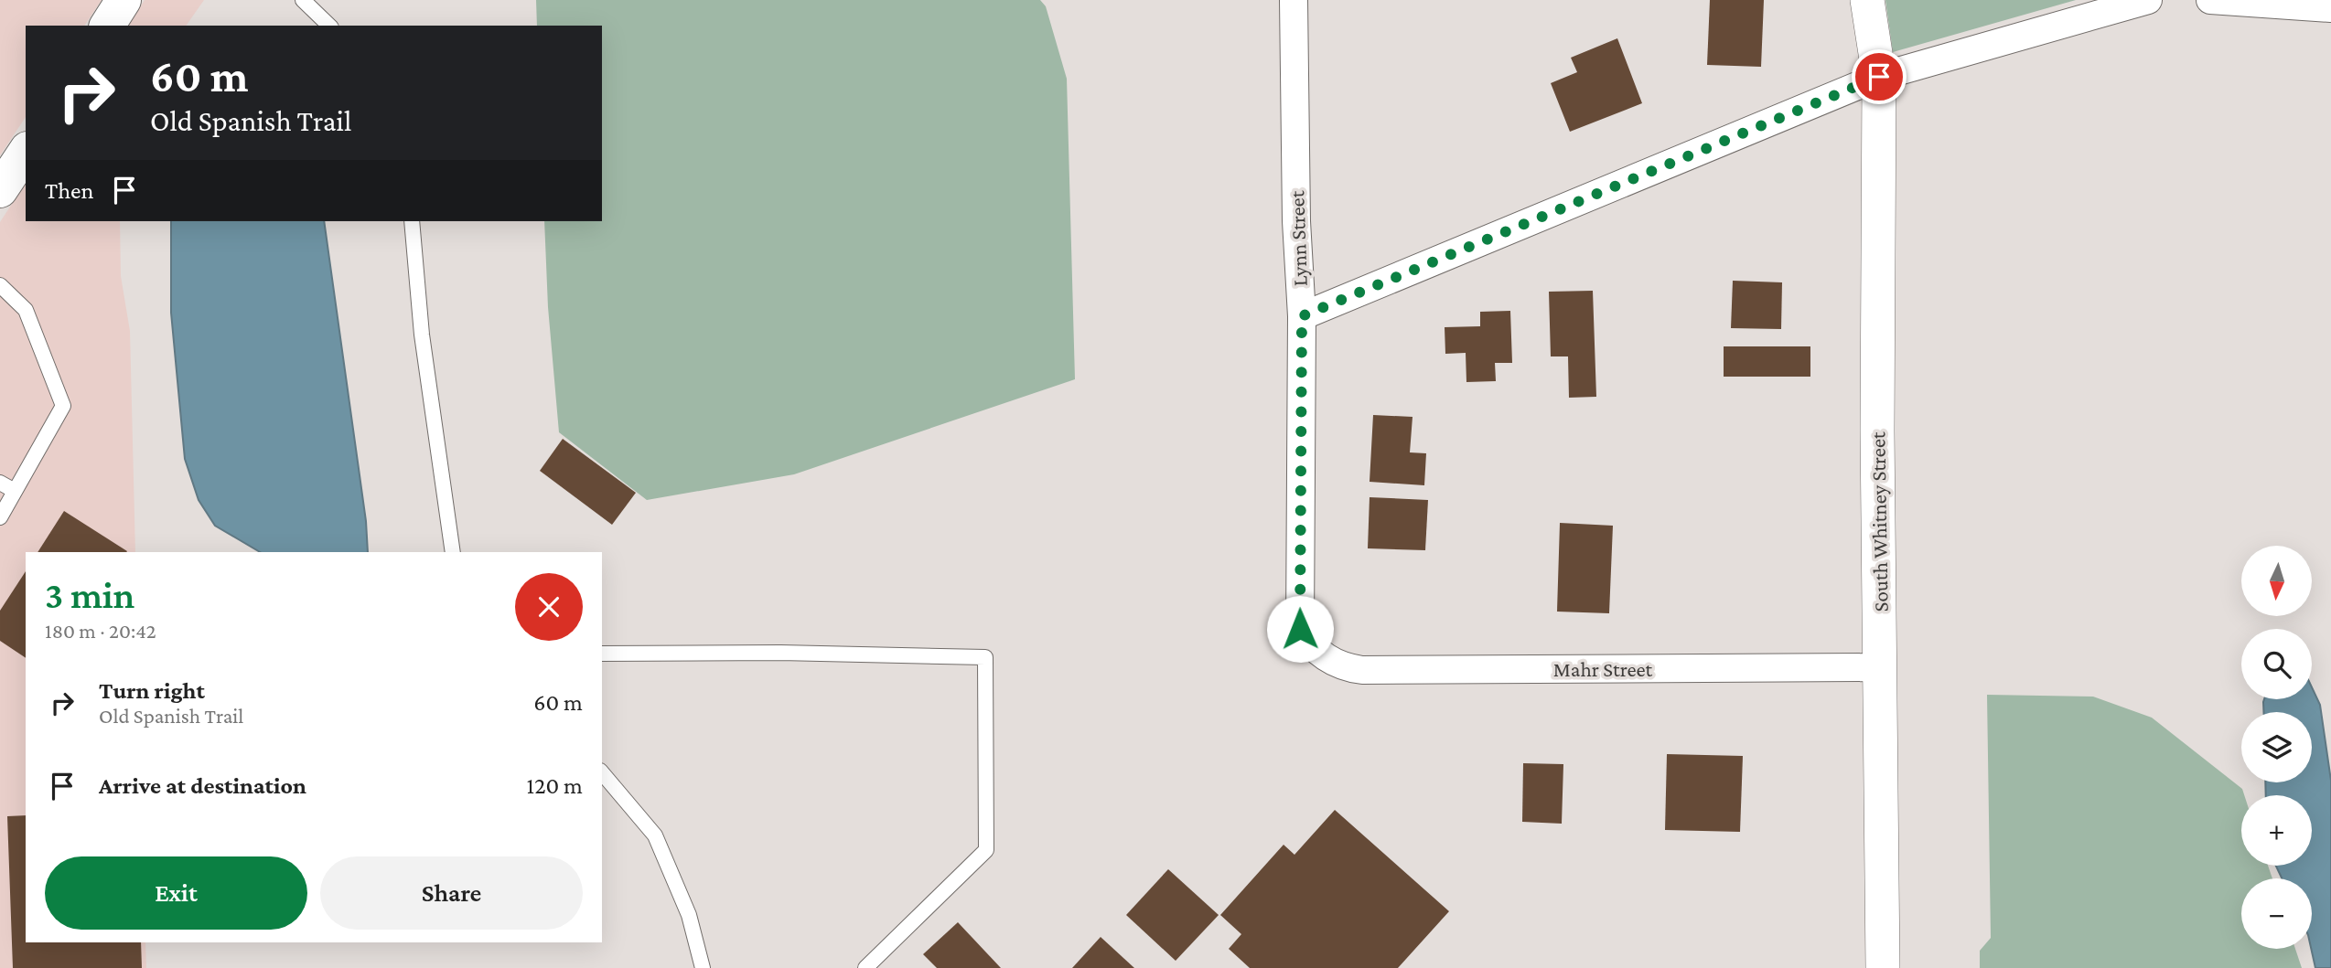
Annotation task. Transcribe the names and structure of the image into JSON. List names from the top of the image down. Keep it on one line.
{"streets":{"street":["Lynn Street","South Whitney Street","Mahr Street"]},"crossings":[["Lynn Street","Mahr Street"],["South Whitney Street","Mahr Street"]],"north":"bottom","page":{"turn":["60 m","Old Spanish Trail"],"then":"Then","map_buttons":["+","−"],"heading":["3 min","180 m · 20:42"],"list":[{"name":"Turn right","note":"Old Spanish Trail","value":"60 m"},{"name":"Arrive at destination","value":"120 m"}],"buttons":["Exit","Share"]}}
